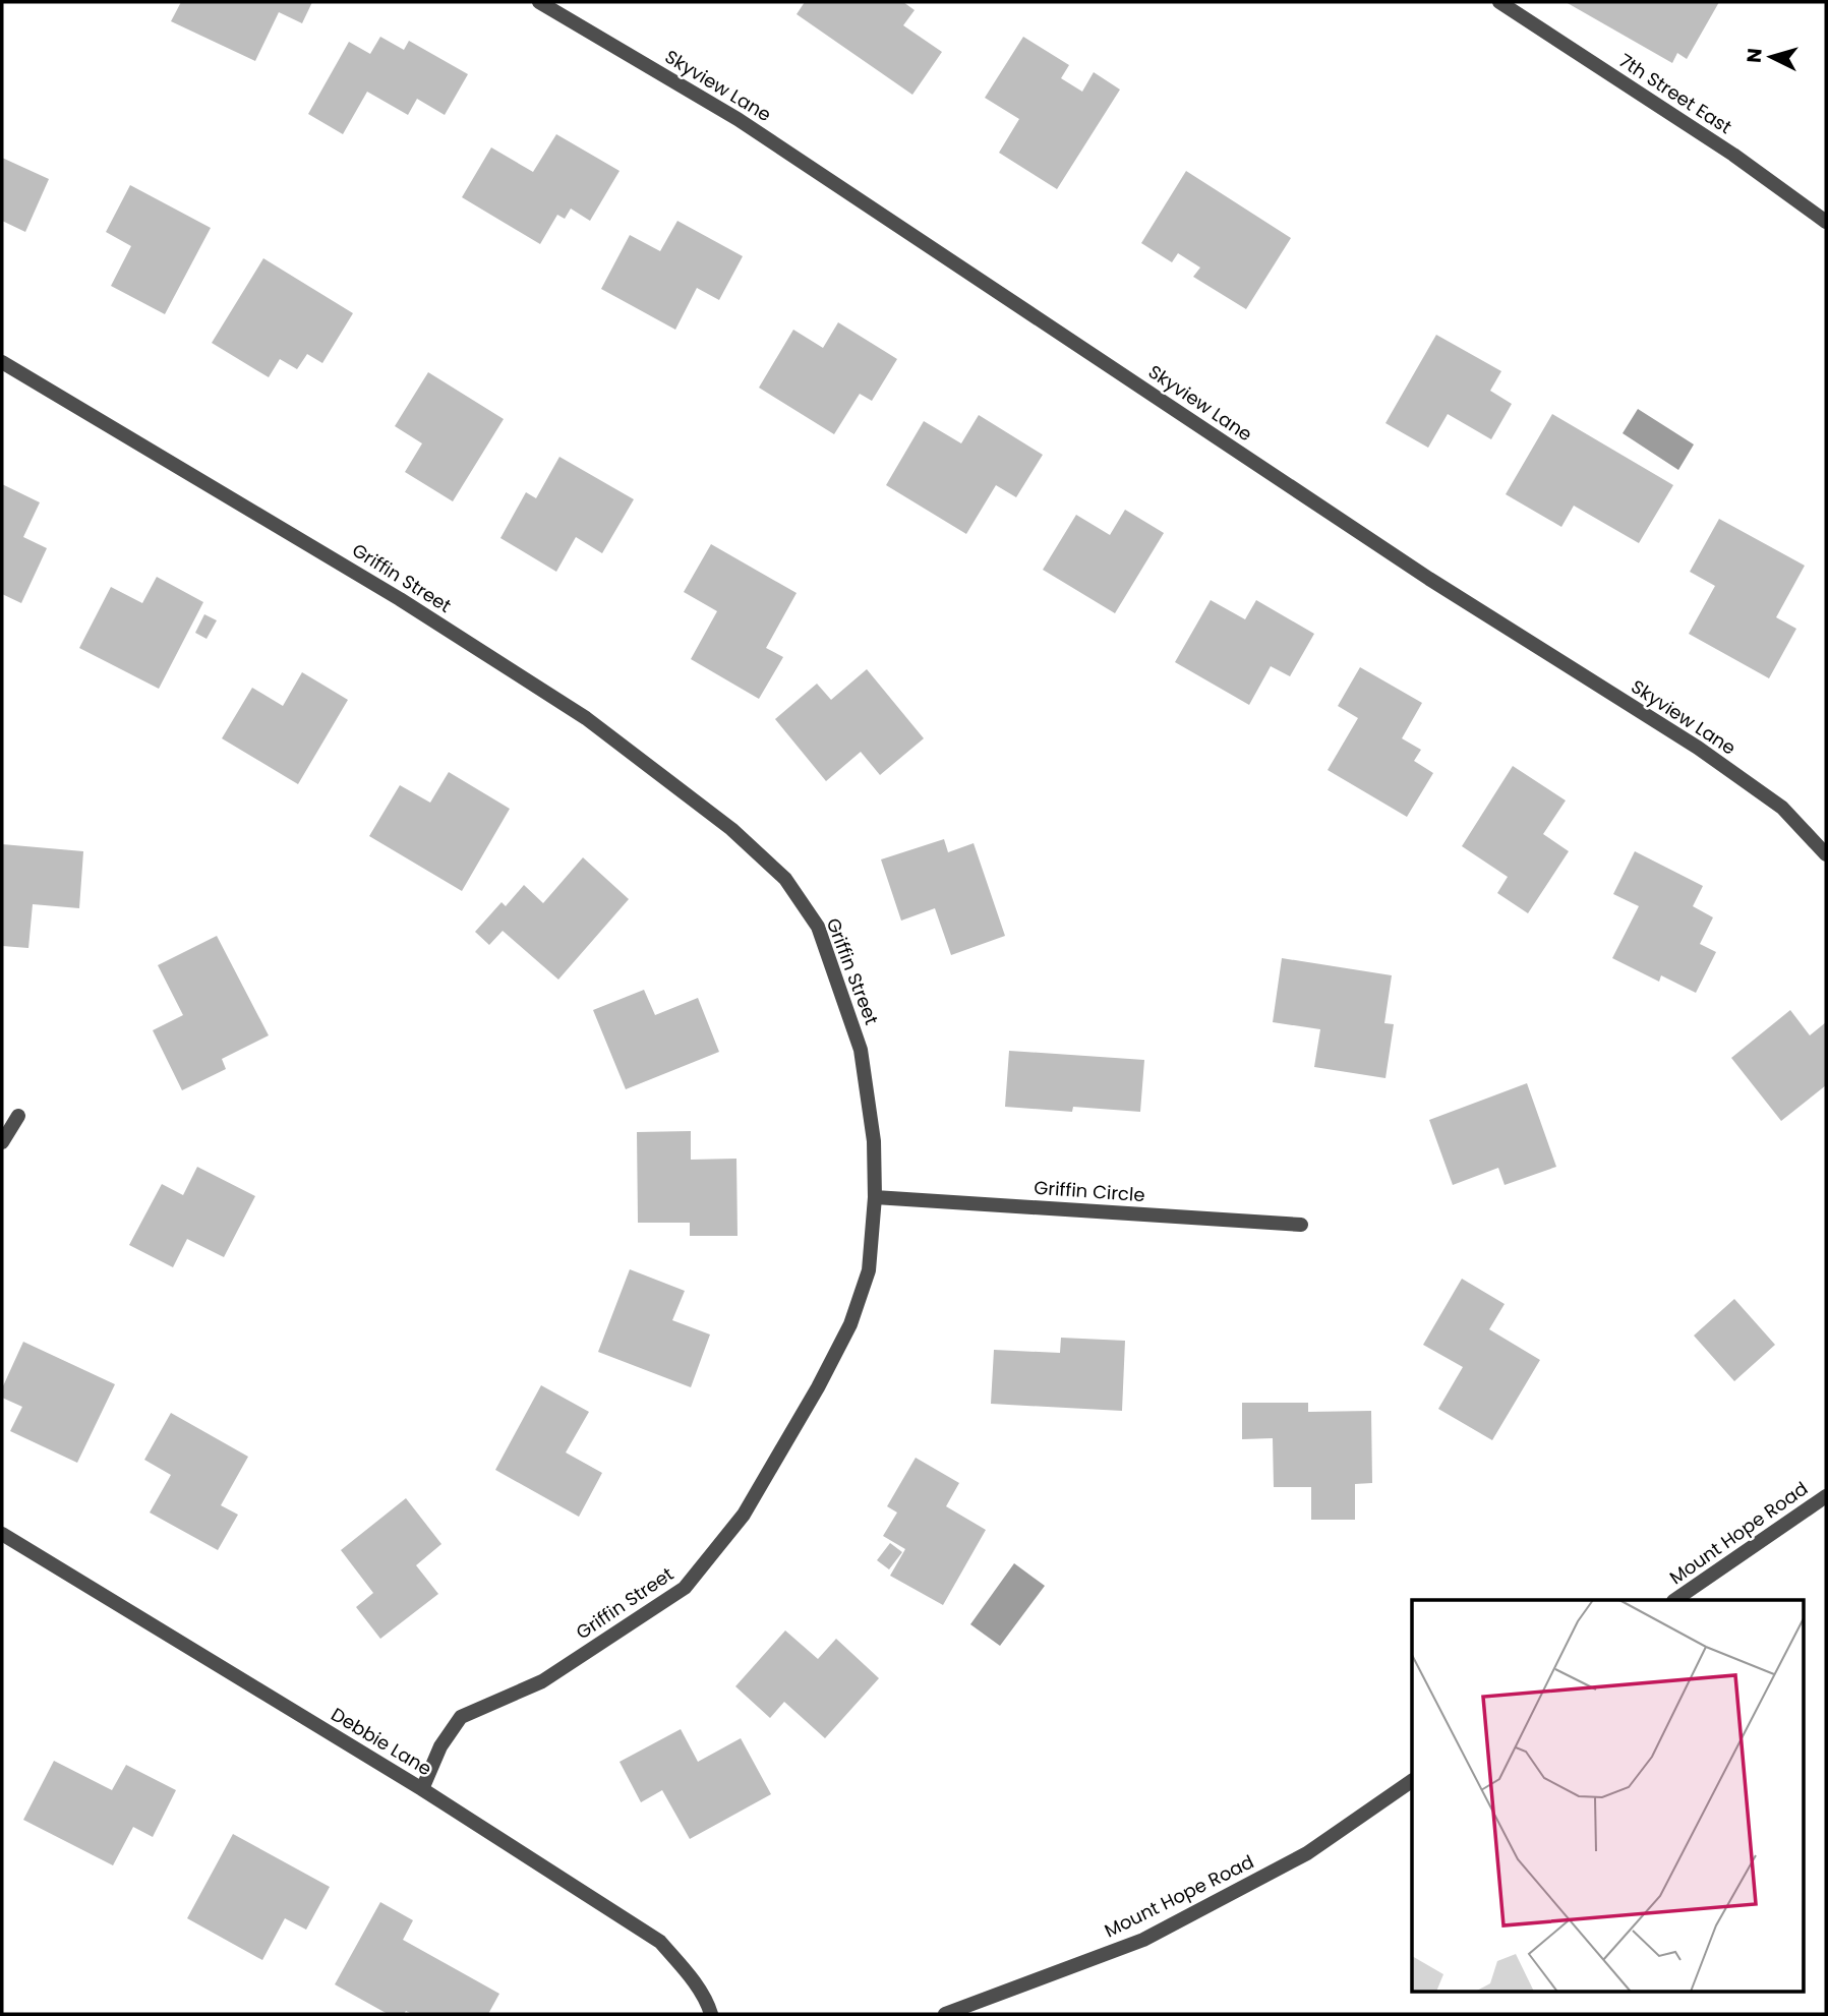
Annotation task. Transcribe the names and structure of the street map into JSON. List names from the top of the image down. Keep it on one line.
{"streets":{"street":["Skyview Lane","7th Street East","Griffin Street","Griffin Circle","Mount Hope Road","Debbie Lane"]},"crossings":[["Griffin Street","Griffin Circle"],["Griffin Street","Debbie Lane"]],"north":"left"}
